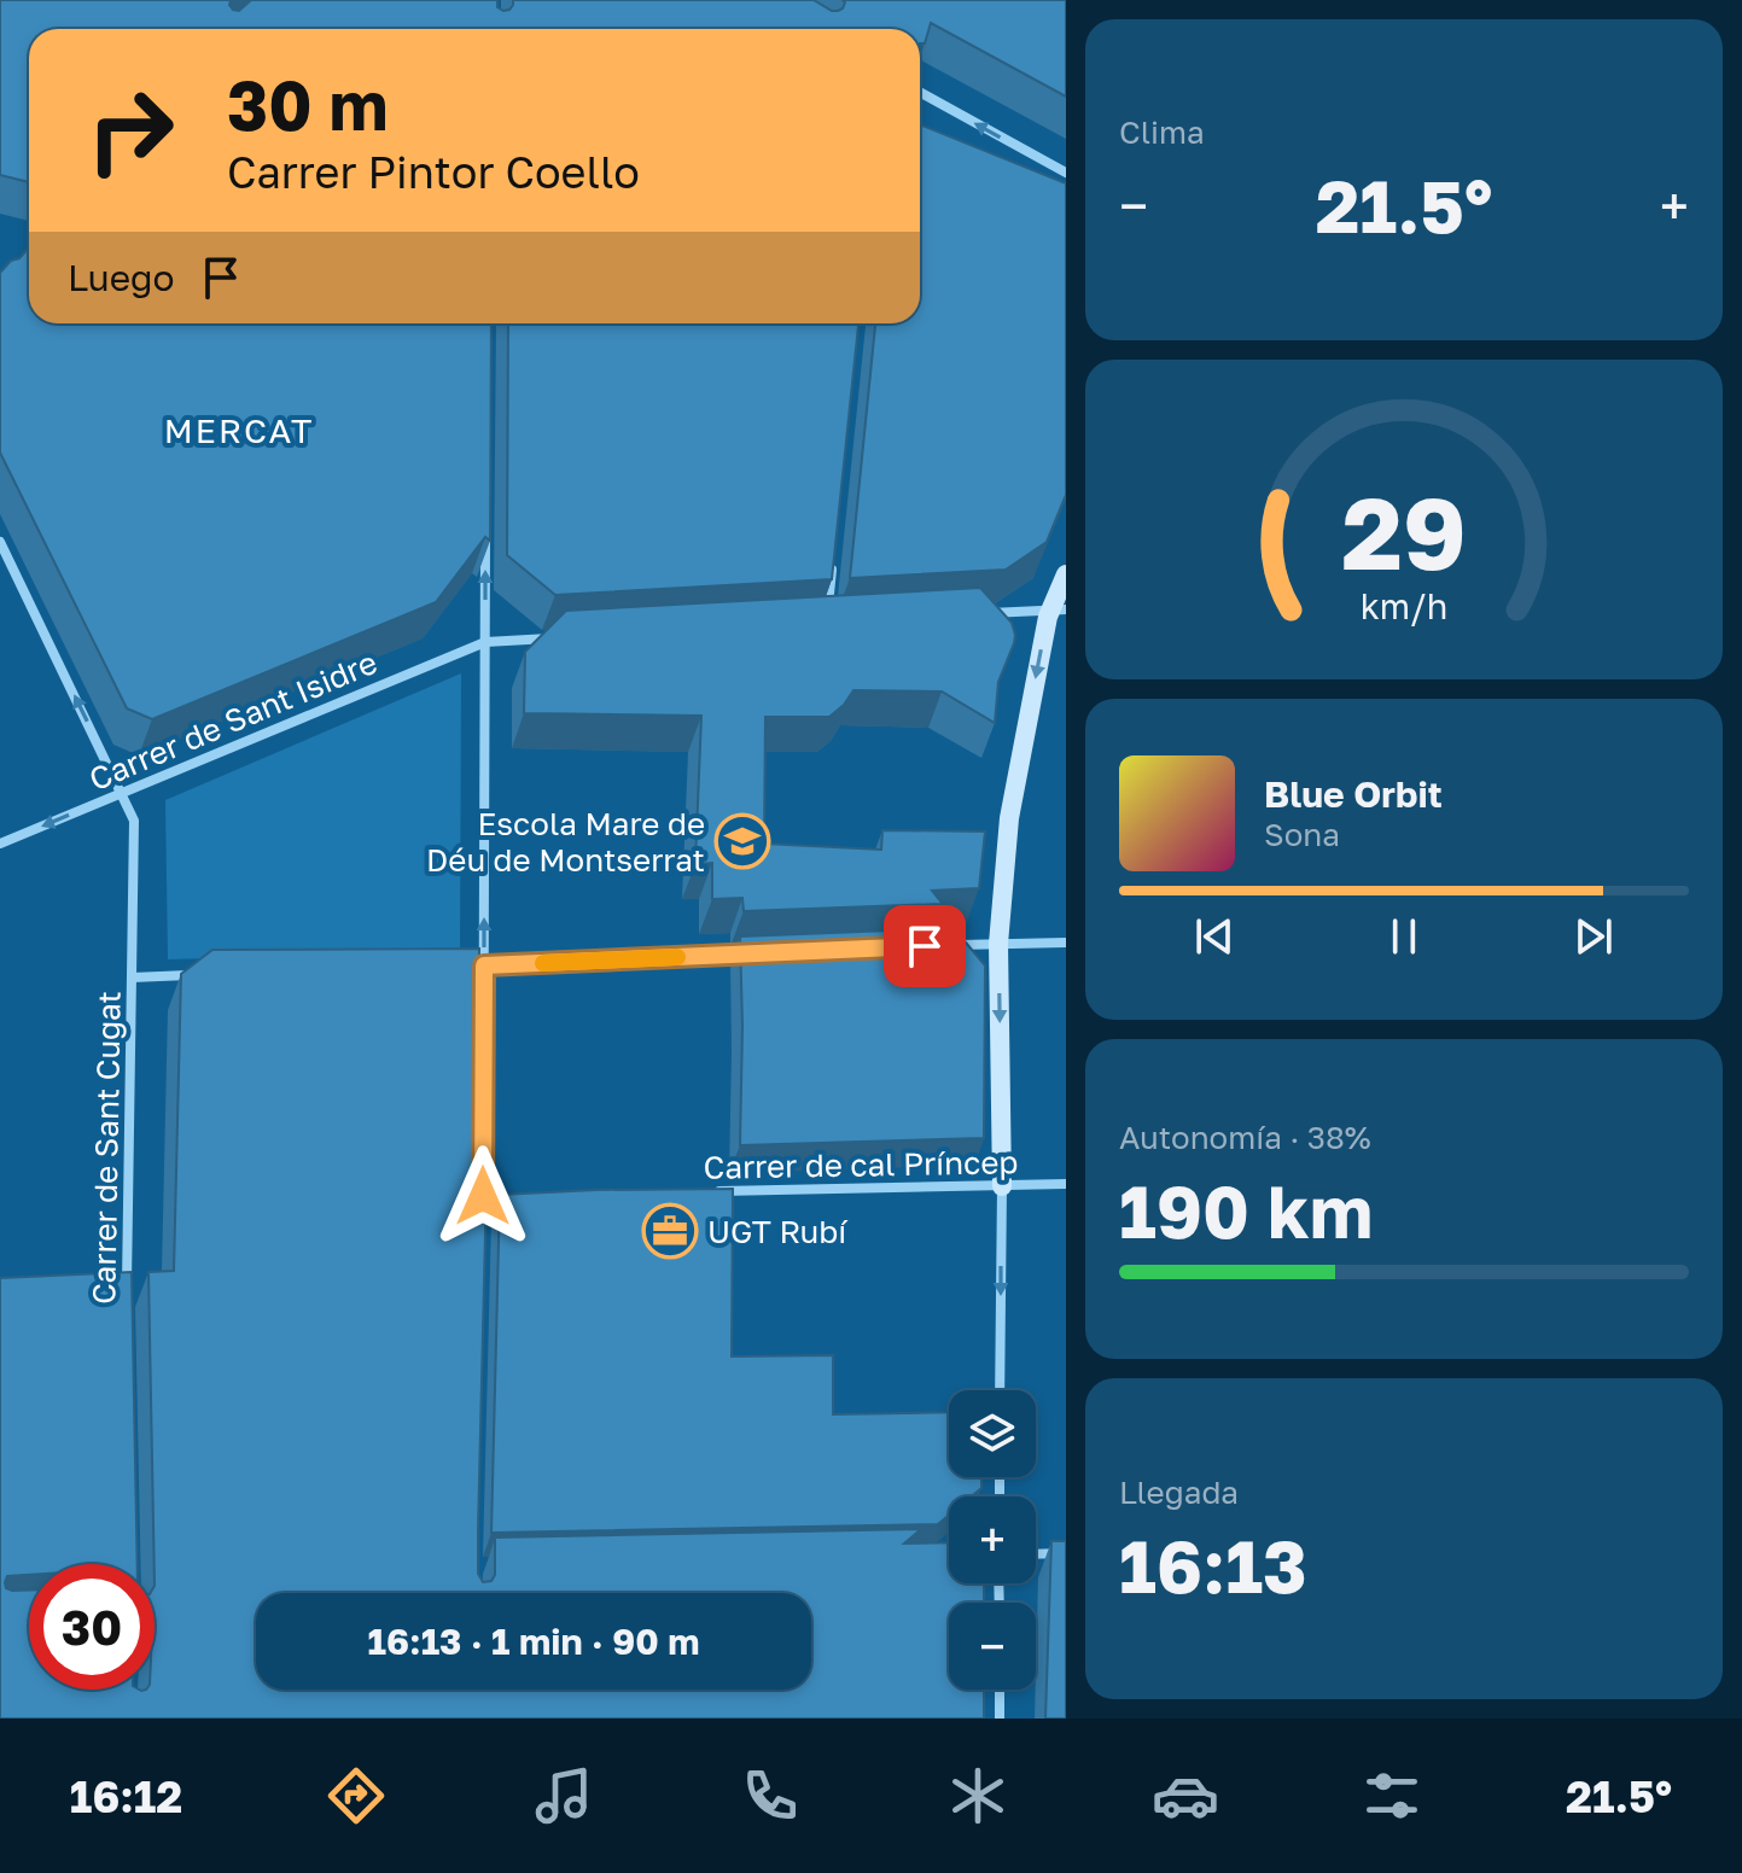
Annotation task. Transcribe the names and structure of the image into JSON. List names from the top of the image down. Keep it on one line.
{"streets":{"street":["Carrer de Sant Isidre","Carrer de Sant Cugat","Carrer de cal Príncep"]},"crossings":[["Carrer de Sant Isidre","Carrer de Sant Cugat"]],"one_way":["Carrer de Sant Cugat"],"districts":["MERCAT"],"places":{"school or university":["Escola Mare de Déu de Montserrat"],"office":["UGT Rubí"]},"page":{"tile":["Clima",["Autonomía · 38%","190 km"],["Llegada","16:13"]],"turn":["30 m","Carrer Pintor Coello"],"heat":["−","21.5°","+"],"then":"Luego","song":["Blue Orbit","Sona"],"map_buttons":["+","−"],"limit":"30","trip":"16:13 · 1 min · 90 m","tabs":["16:12","21.5°"],"gauge":["29","km/h"]}}
